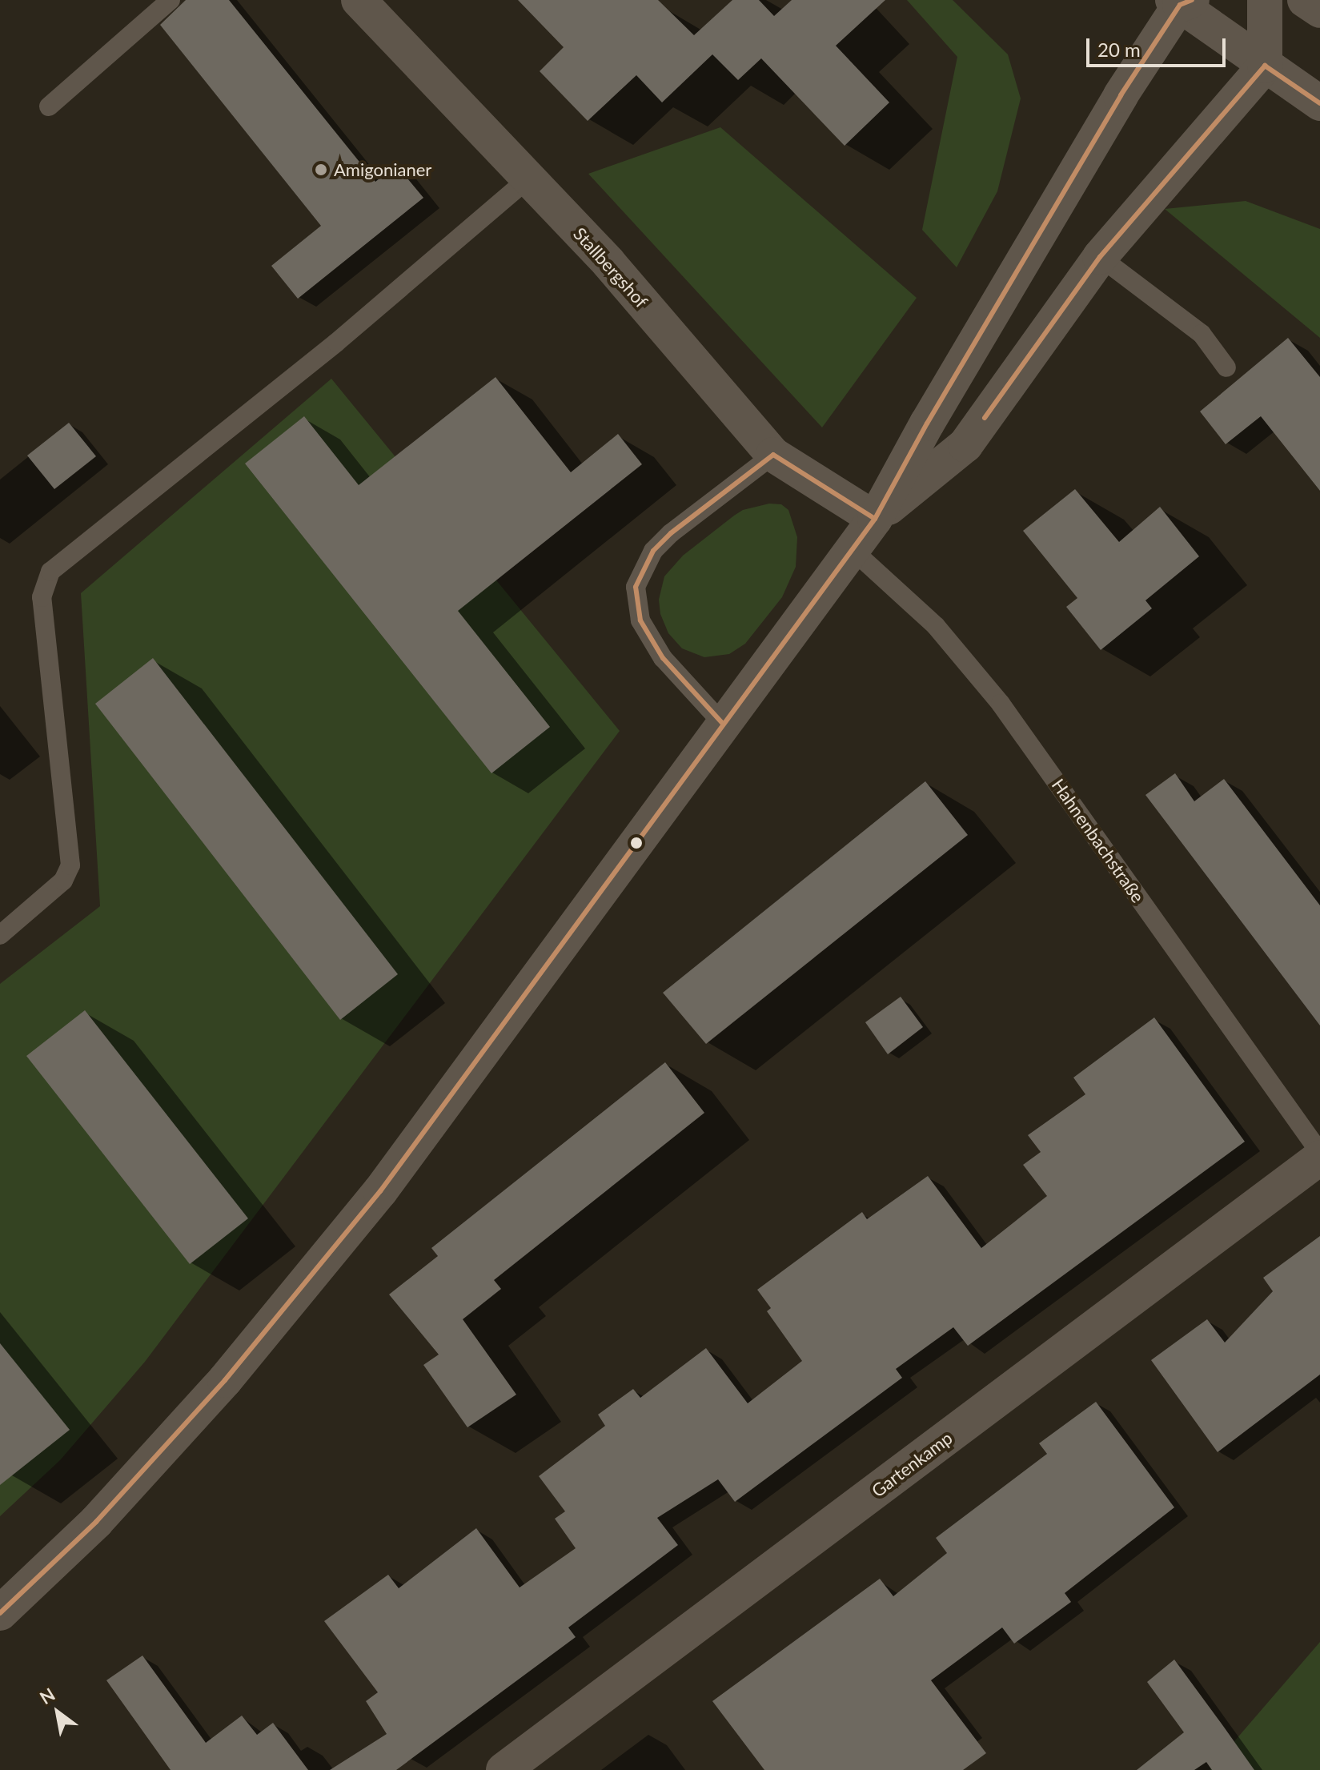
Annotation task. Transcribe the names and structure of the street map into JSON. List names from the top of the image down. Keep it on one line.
{"streets":{"street":["Stallbergshof","Gartenkamp"],"lane":["Hahnenbachstraße"]},"places":["Amigonianer"],"scale_bar":"20 m","north":"top left"}
